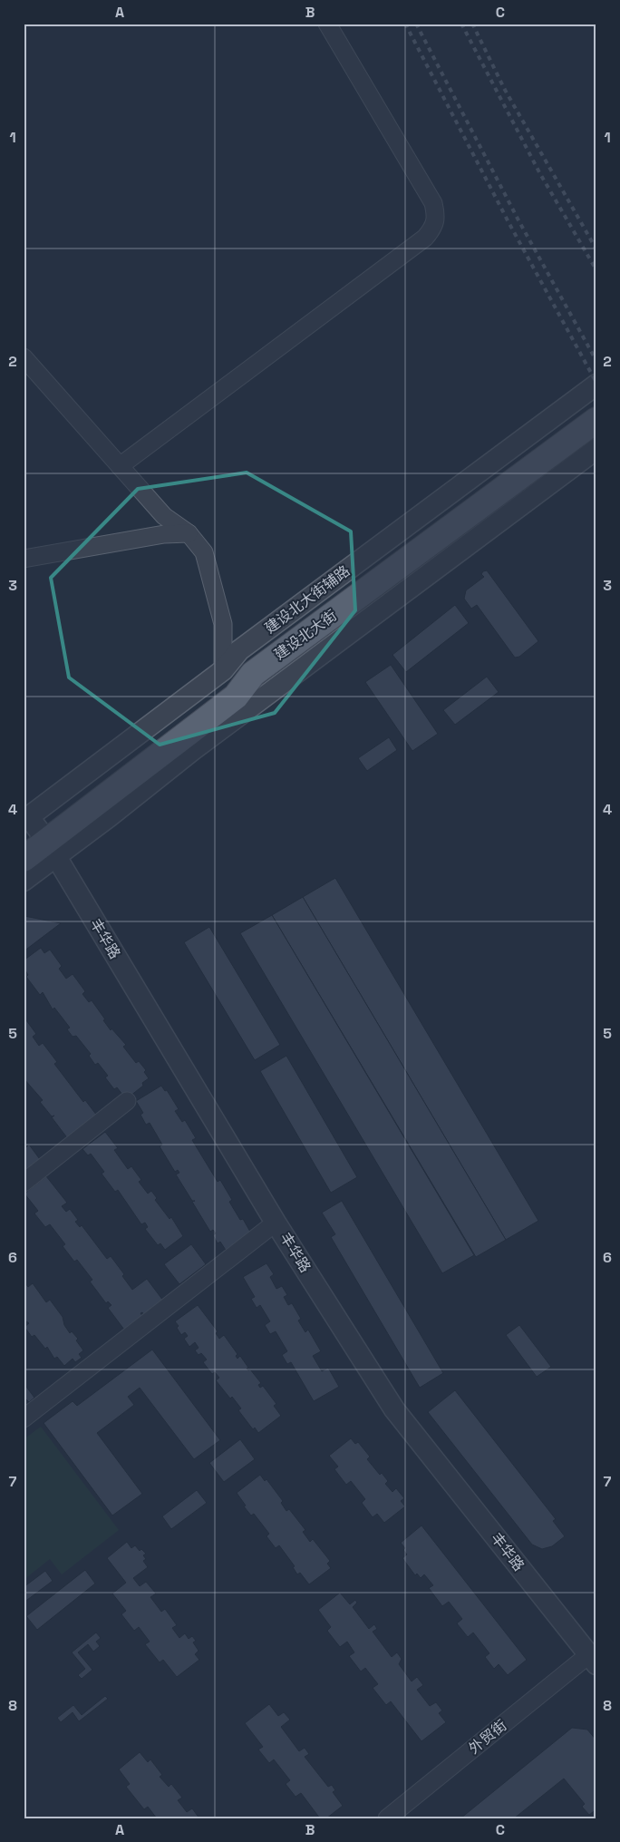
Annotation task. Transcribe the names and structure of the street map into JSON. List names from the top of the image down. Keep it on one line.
{"streets":{"main road":["建设北大街"],"street":["建设北大街辅路","丰华路","外贸街"]},"crossings":[["建设北大街辅路","建设北大街"],["建设北大街辅路","丰华路"],["建设北大街","丰华路"],["丰华路","外贸街"]],"grid":{"columns":["A","B","C"],"rows":["1","2","3","4","5","6","7","8"]}}
